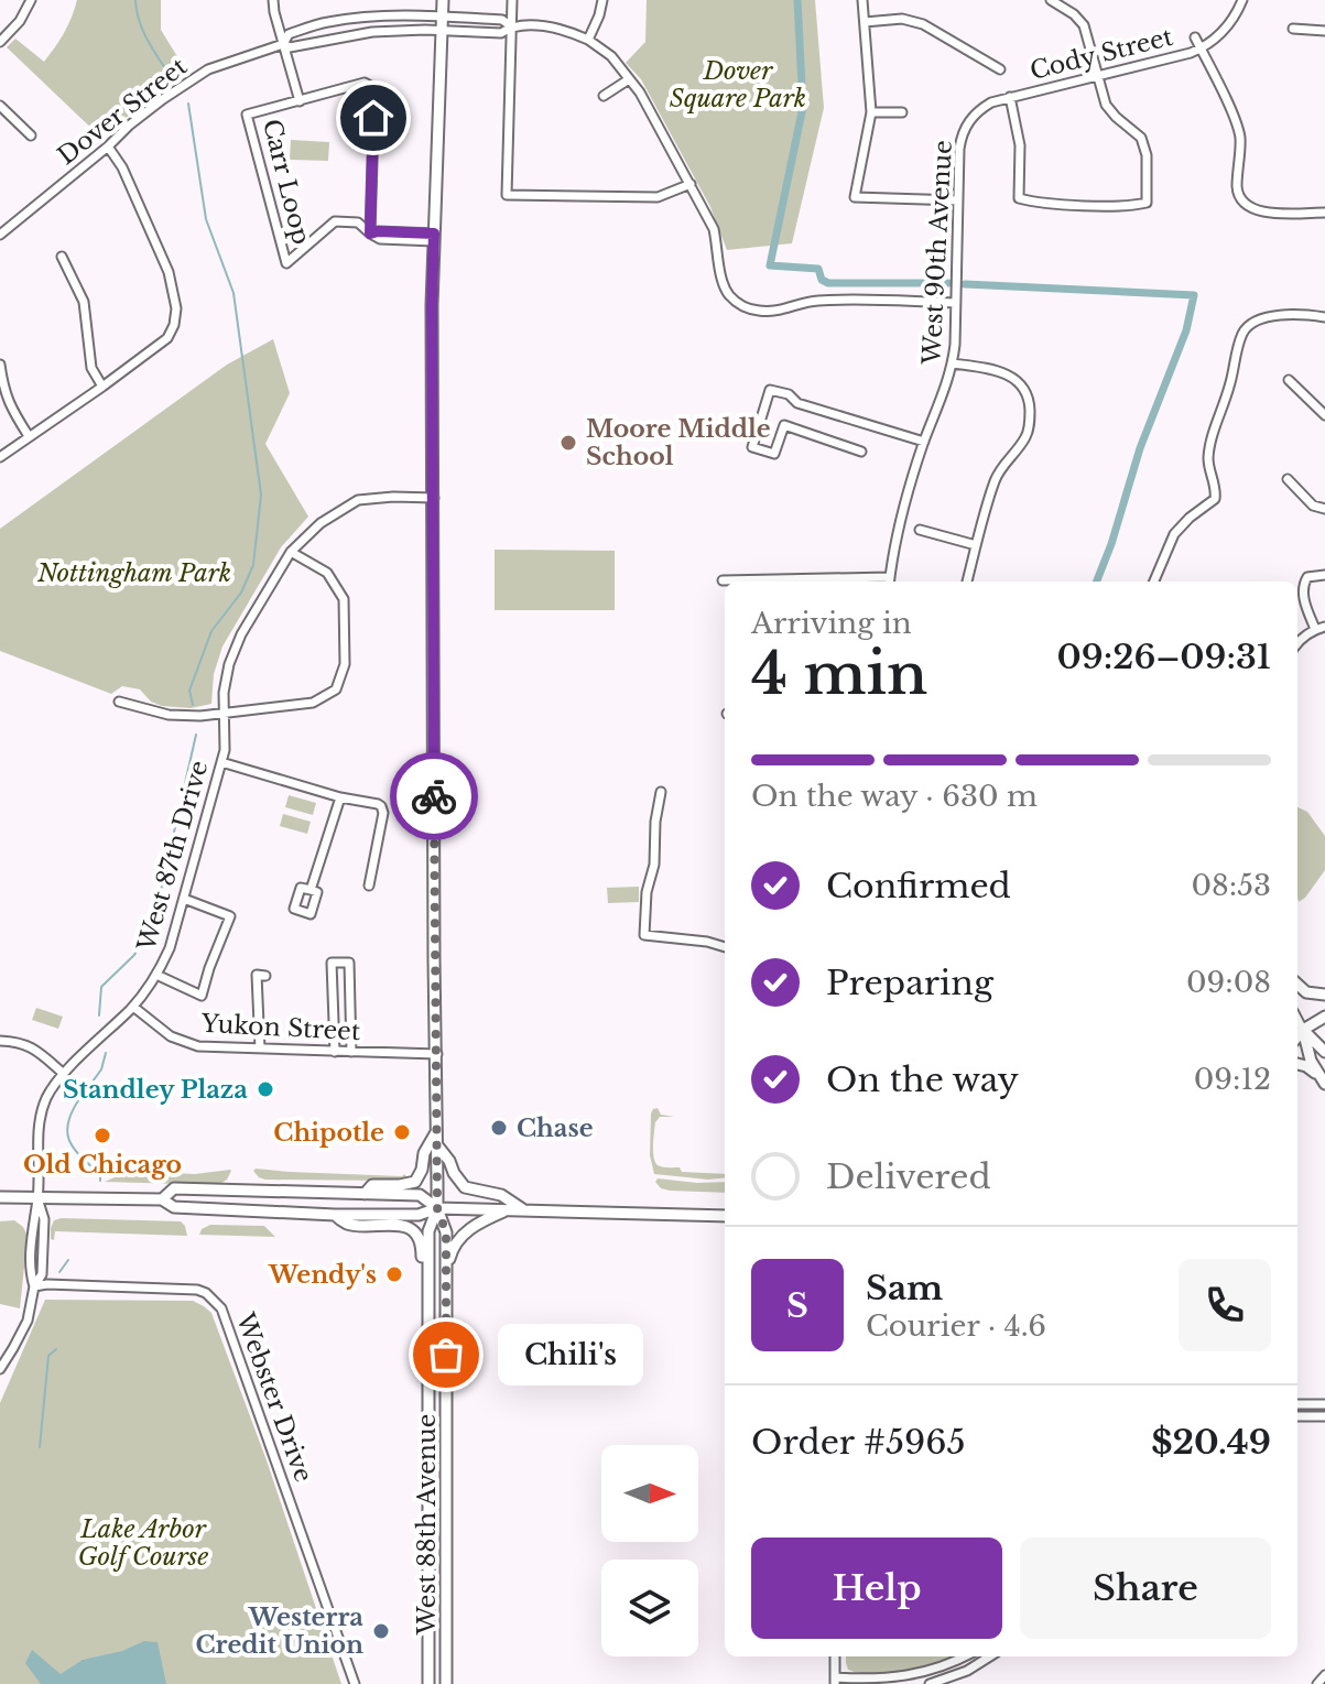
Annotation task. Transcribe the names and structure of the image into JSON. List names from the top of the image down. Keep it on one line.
{"streets":{"main road":["West 88th Avenue"],"street":["Cody Street","Dover Street","Carr Loop","West 90th Avenue","West 87th Drive","Yukon Street","Webster Drive"]},"crossings":[["Cody Street","West 90th Avenue"],["Dover Street","Carr Loop"],["Dover Street","West 88th Avenue"],["Carr Loop","West 88th Avenue"],["West 87th Drive","Yukon Street"],["West 87th Drive","Webster Drive"],["West 87th Drive","West 88th Avenue"],["Yukon Street","West 88th Avenue"]],"parks":["Dover Square Park","Nottingham Park","Lake Arbor Golf Course"],"places":["Moore Middle School","Standley Plaza","Chase","Chipotle","Old Chicago","Wendy's","Chili's","Westerra Credit Union"],"north":"right","page":{"heading":["4 min","Arriving in","09:26–09:31"],"panel":["Sam","Courier · 4.6","Order #5965","$20.49"],"bar":"On the way · 630 m","list":[["Confirmed","08:53"],["Preparing","09:08"],["On the way","09:12"],"Delivered"],"round":"S","bubble":"Chili's","buttons":["Help","Share"]}}
